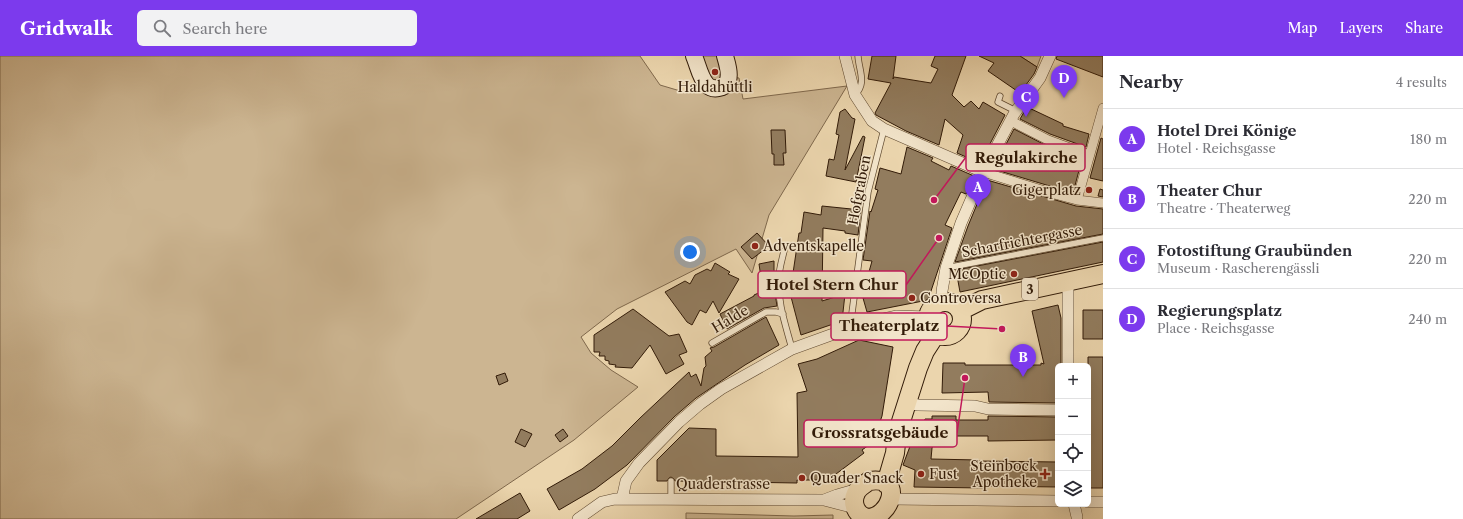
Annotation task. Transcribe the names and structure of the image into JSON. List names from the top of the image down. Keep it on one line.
{"streets":{"main road":["3"],"street":["Quaderstrasse"],"lane":["Hofgraben","Scharfrichtergasse","Halde"]},"places":{"other":["Haldahüttli","Gigerplatz","Regulakirche","Hotel Stern Chur","Adventskapelle","McOptic","Controversa","Theaterplatz","Grossratsgebäude","Fust","Quader Snack"],"health":["Steinbock Apotheke"]},"page":{"header":"Gridwalk","search":"Search here","nav":["Map","Layers","Share"],"heading":["Nearby","4 results"],"pins":["D","C","A","B"],"list":[{"mark":"A","name":"Hotel Drei Könige","note":"Hotel · Reichsgasse","value":"180 m"},{"mark":"B","name":"Theater Chur","note":"Theatre · Theaterweg","value":"220 m"},{"mark":"C","name":"Fotostiftung Graubünden","note":"Museum · Rascherengässli","value":"220 m"},{"mark":"D","name":"Regierungsplatz","note":"Place · Reichsgasse","value":"240 m"}],"map_buttons":["+","−"]}}
